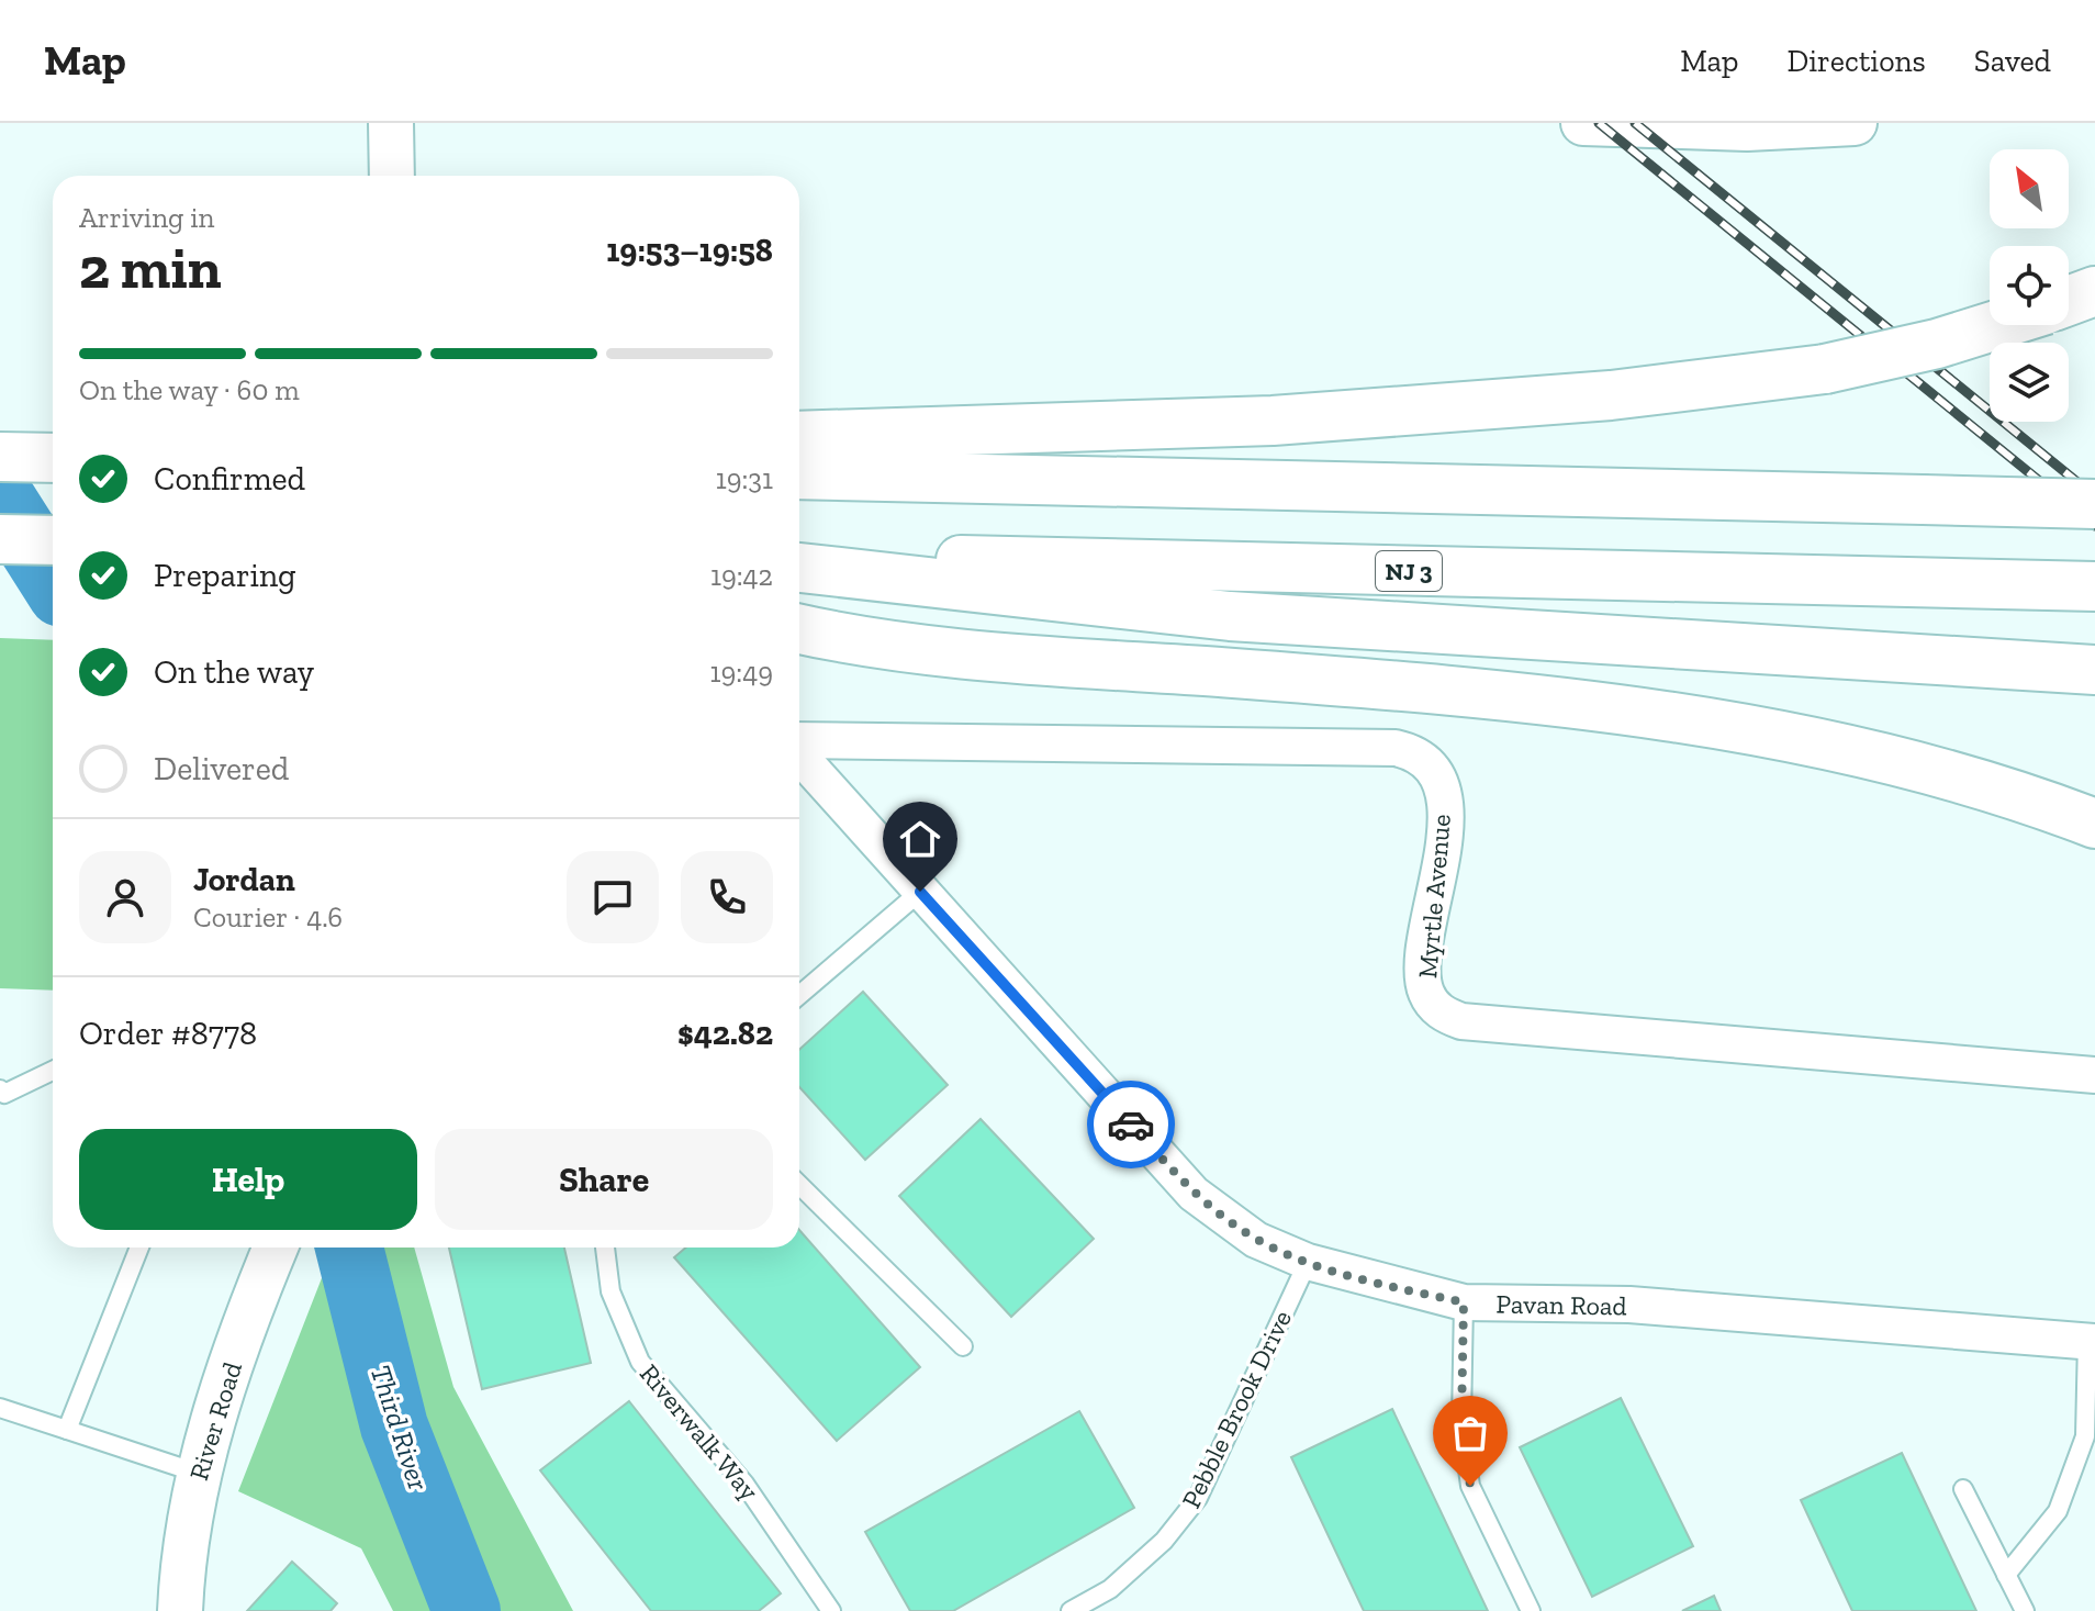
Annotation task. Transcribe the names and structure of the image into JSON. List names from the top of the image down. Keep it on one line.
{"streets":{"highway":["NJ 3"],"street":["Myrtle Avenue","Pavan Road","River Road"],"lane":["Pebble Brook Drive","Riverwalk Way"]},"crossings":[["Pavan Road","Pebble Brook Drive"]],"water":["Third River"],"north":"top left","page":{"header":"Map","nav":["Map","Directions","Saved"],"heading":["2 min","Arriving in","19:53–19:58"],"panel":["Jordan","Courier · 4.6","Order #8778","$42.82"],"bar":"On the way · 60 m","list":[["Confirmed","19:31"],["Preparing","19:42"],["On the way","19:49"],"Delivered"],"buttons":["Help","Share"]}}
